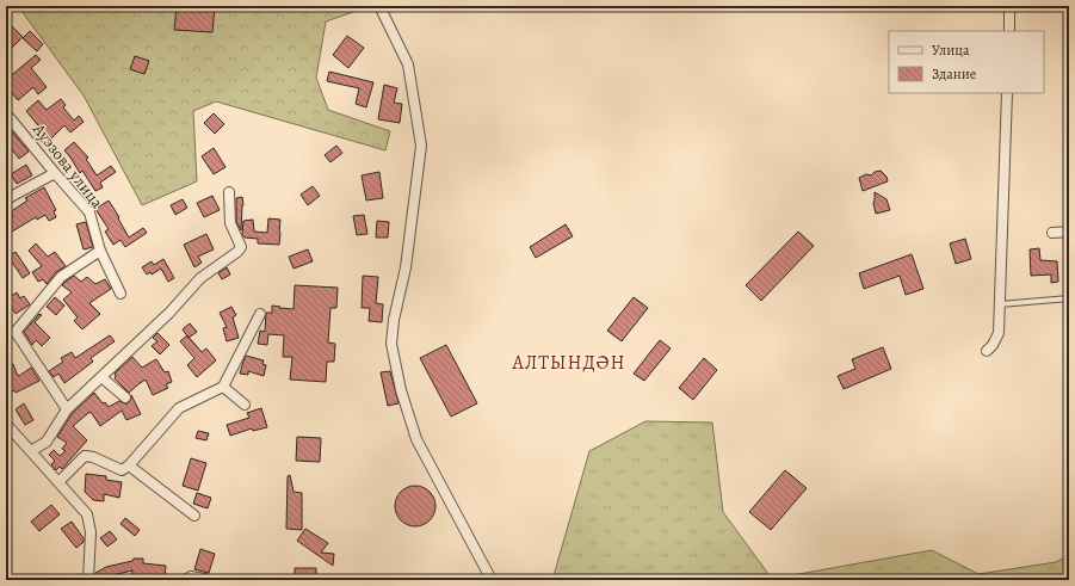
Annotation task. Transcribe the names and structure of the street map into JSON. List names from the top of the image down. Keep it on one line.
{"streets":{"street":["Ауэзова улица"]},"districts":["АЛТЫНДӘН"],"legend":["Улица","Здание"]}
